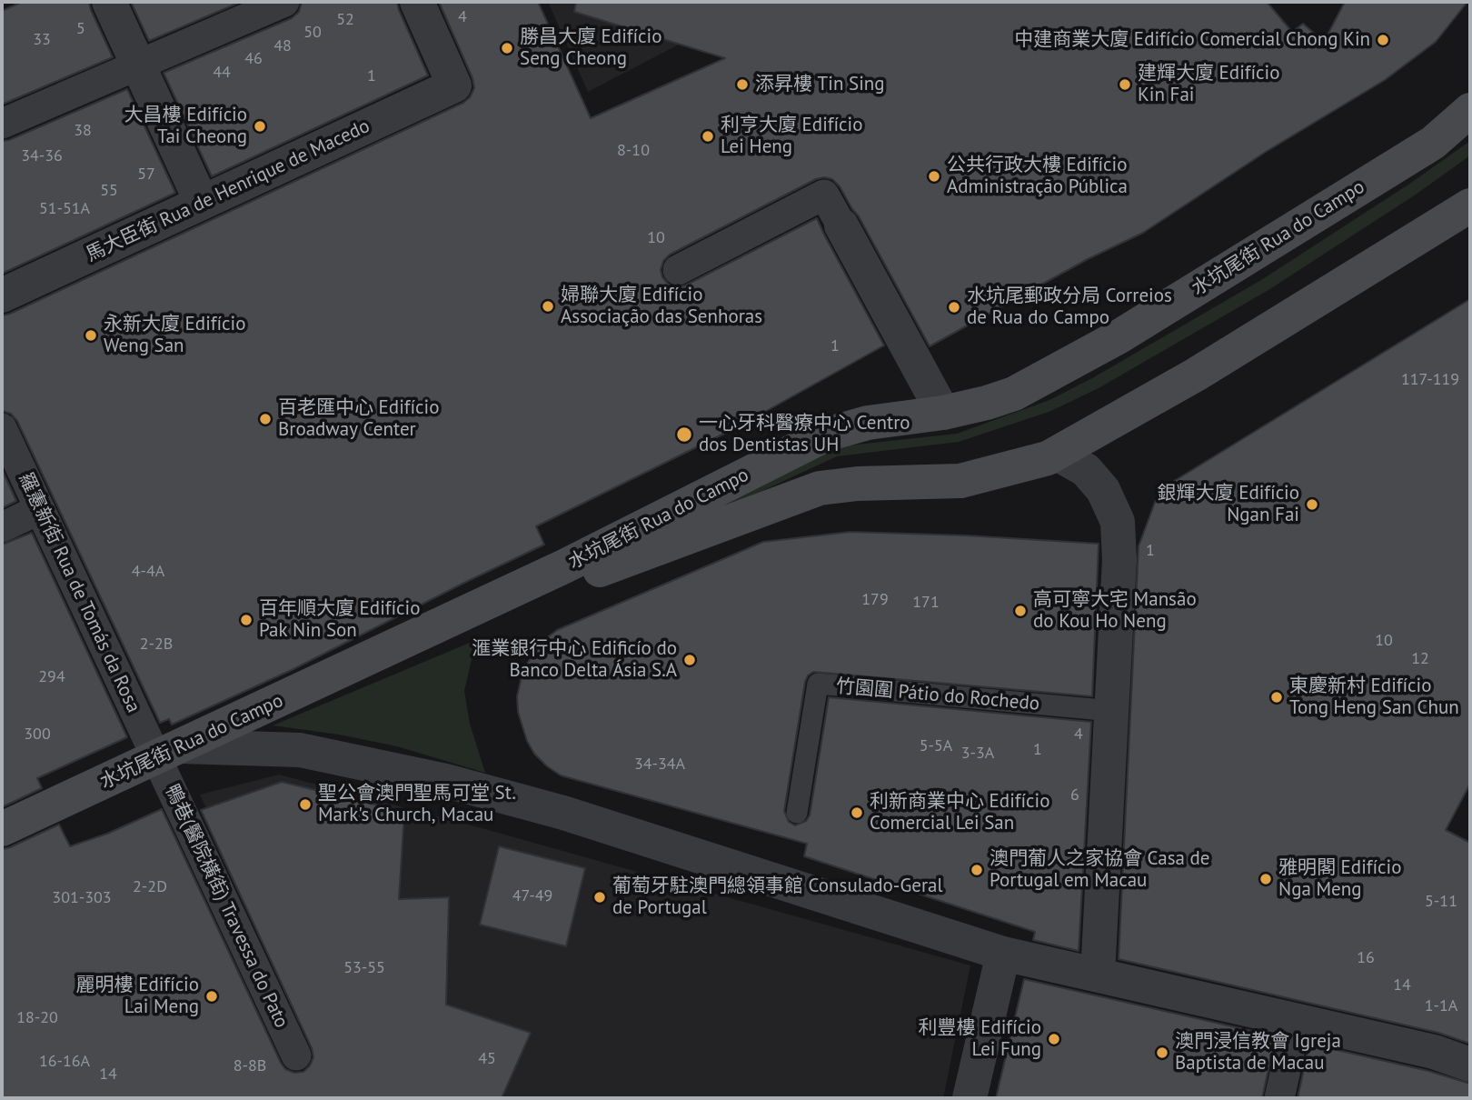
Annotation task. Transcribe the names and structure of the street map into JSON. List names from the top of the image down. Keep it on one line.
{"streets":{"main road":["水坑尾街 Rua do Campo"],"street":["馬大臣街 Rua de Henrique de Macedo","羅憲新街 Rua de Tomás da Rosa","鴨巷(醫院橫街) Travessa do Pato"],"lane":["竹園圍 Pátio do Rochedo"]},"crossings":[["水坑尾街 Rua do Campo","羅憲新街 Rua de Tomás da Rosa"],["水坑尾街 Rua do Campo","鴨巷(醫院橫街) Travessa do Pato"],["羅憲新街 Rua de Tomás da Rosa","鴨巷(醫院橫街) Travessa do Pato"]],"places":["中建商業大廈 Edifício Comercial Chong Kin","勝昌大廈 Edifício Seng Cheong","添昇樓 Tin Sing","建輝大廈 Edifício Kin Fai","大昌樓 Edifício Tai Cheong","利亨大廈 Edifício Lei Heng","公共行政大樓 Edifício Administração Pública","婦聯大廈 Edifício Associação das Senhoras","水坑尾郵政分局 Correios de Rua do Campo","永新大廈 Edifício Weng San","百老匯中心 Edifício Broadway Center","一心牙科醫療中心 Centro dos Dentistas UH","銀輝大廈 Edifício Ngan Fai","高可寧大宅 Mansão do Kou Ho Neng","百年順大廈 Edifício Pak Nin Son","滙業銀行中心 Edificío do Banco Delta Ásia S.A","東慶新村 Edifício Tong Heng San Chun","聖公會澳門聖馬可堂 St. Mark's Church, Macau","利新商業中心 Edifício Comercial Lei San","澳門葡人之家協會 Casa de Portugal em Macau","雅明閣 Edifício Nga Meng","葡萄牙駐澳門總領事館 Consulado-Geral de Portugal","麗明樓 Edifício Lai Meng","利豐樓 Edifício Lei Fung","澳門浸信教會 Igreja Baptista de Macau"],"house_numbers":["4","52","5","50","33","48","46","44","1","38","8-10","34-36","57","55","51-51A","10","1","117-119","1","4-4A","179","171","10","2-2B","12","294","300","4","5-5A","1","3-3A","34-34A","6","2-2D","47-49","301-303","5-11","16","53-55","14","1-1A","18-20","45","16-16A","8-8B","14"]}
